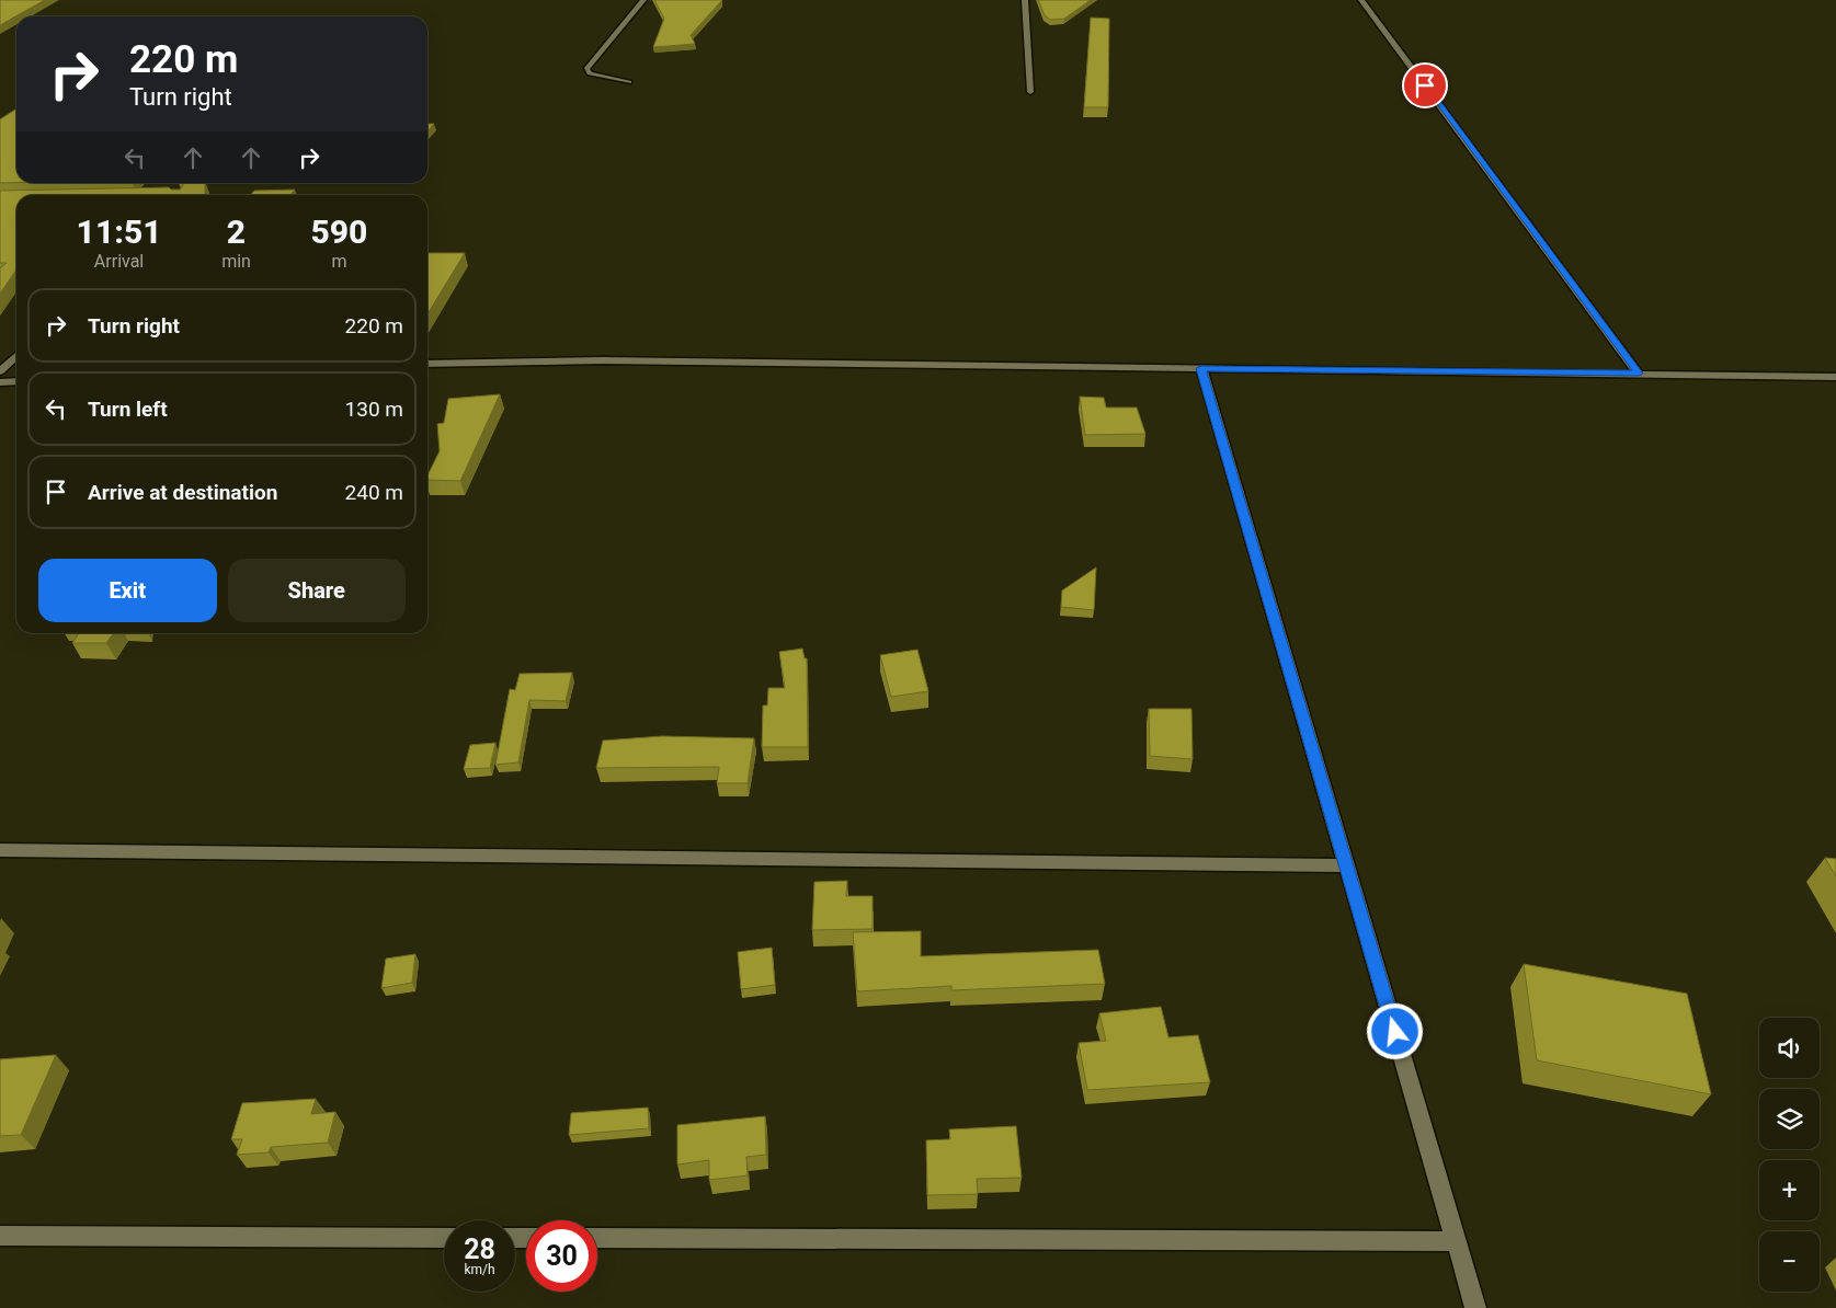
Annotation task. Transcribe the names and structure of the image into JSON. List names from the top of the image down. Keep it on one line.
{"page":{"turn":["220 m","Turn right"],"eta":["11:51","Arrival","2","min","590","m"],"list":[{"name":"Turn right","value":"220 m"},{"name":"Turn left","value":"130 m"},{"name":"Arrive at destination","value":"240 m"}],"buttons":["Exit","Share"],"map_buttons":["+","−"],"speed":"28 km/h","limit":"30"}}
